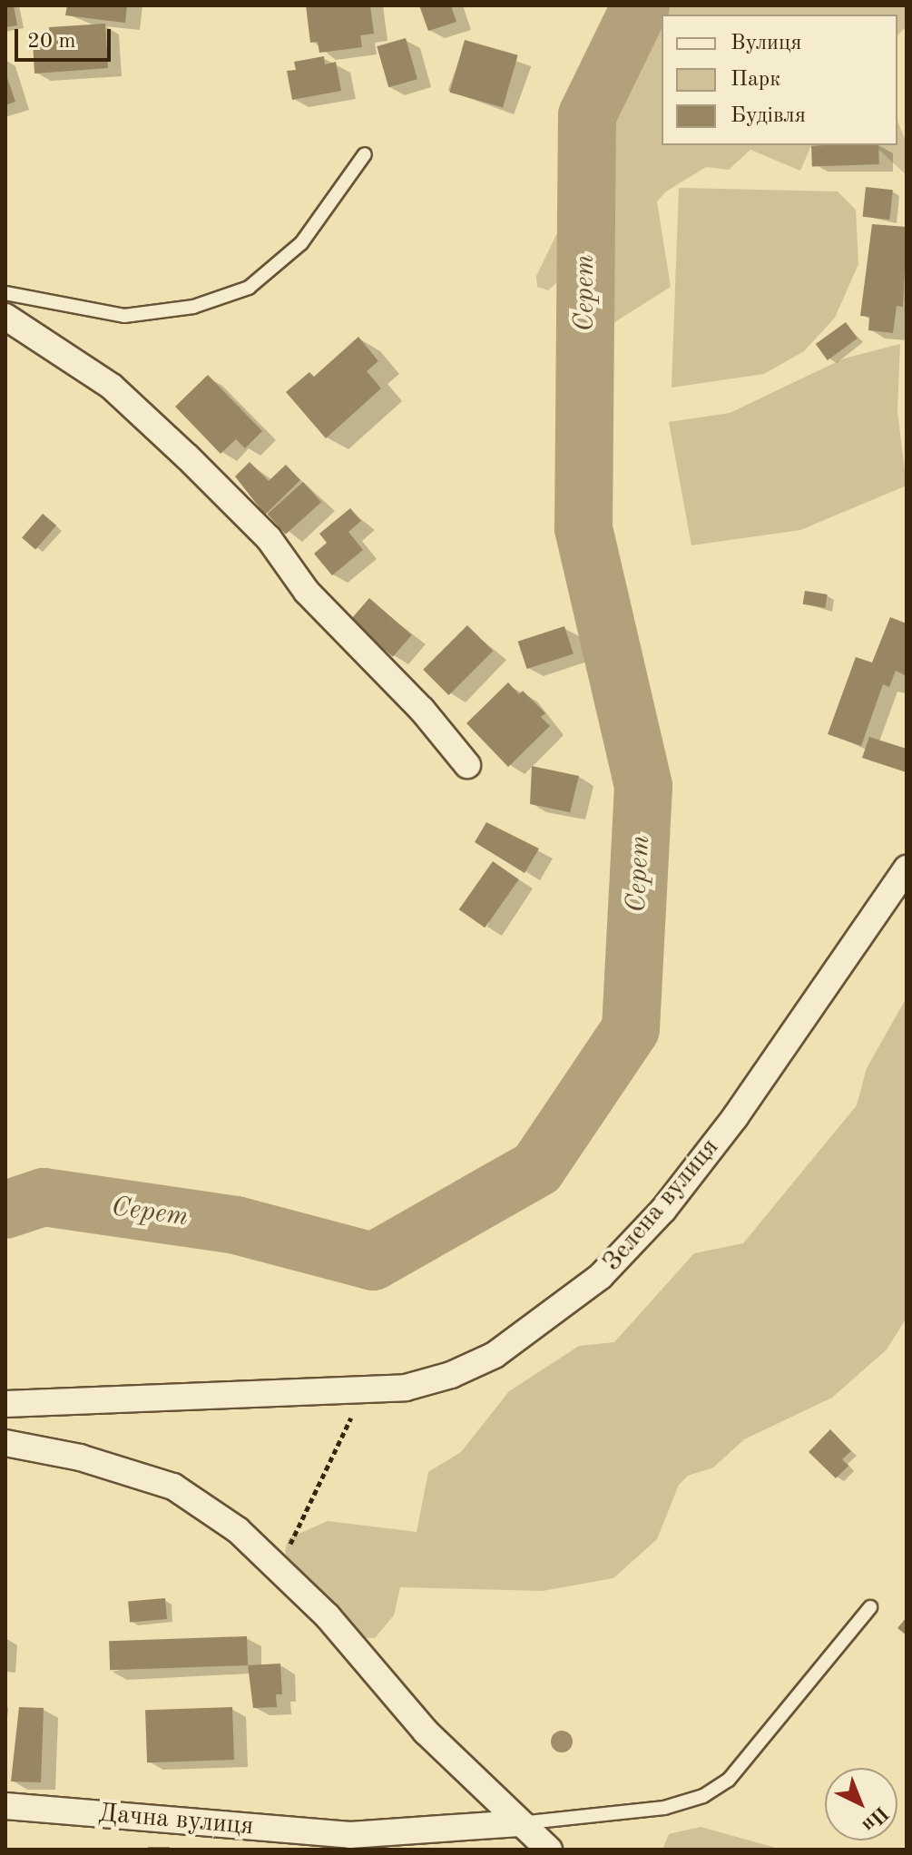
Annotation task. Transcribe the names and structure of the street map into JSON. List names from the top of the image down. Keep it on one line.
{"streets":{"street":["Зелена вулиця","Дачна вулиця"]},"water":["Серет"],"legend":["Вулиця","Парк","Будівля"],"scale_bar":"20 m","north":"bottom right"}
